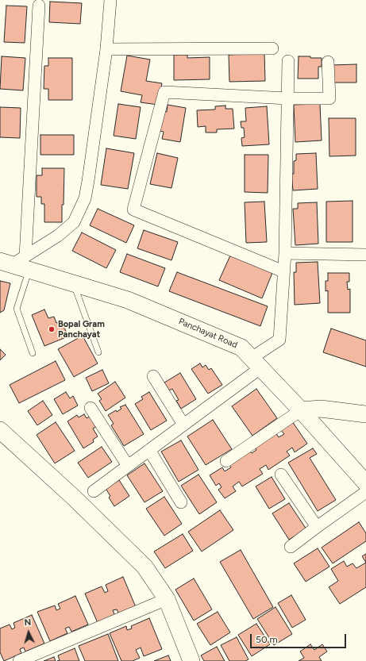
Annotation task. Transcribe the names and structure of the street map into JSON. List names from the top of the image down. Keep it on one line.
{"streets":{"street":["Panchayat Road"]},"places":["Bopal Gram Panchayat"],"scale_bar":"50 m","north":"top"}
